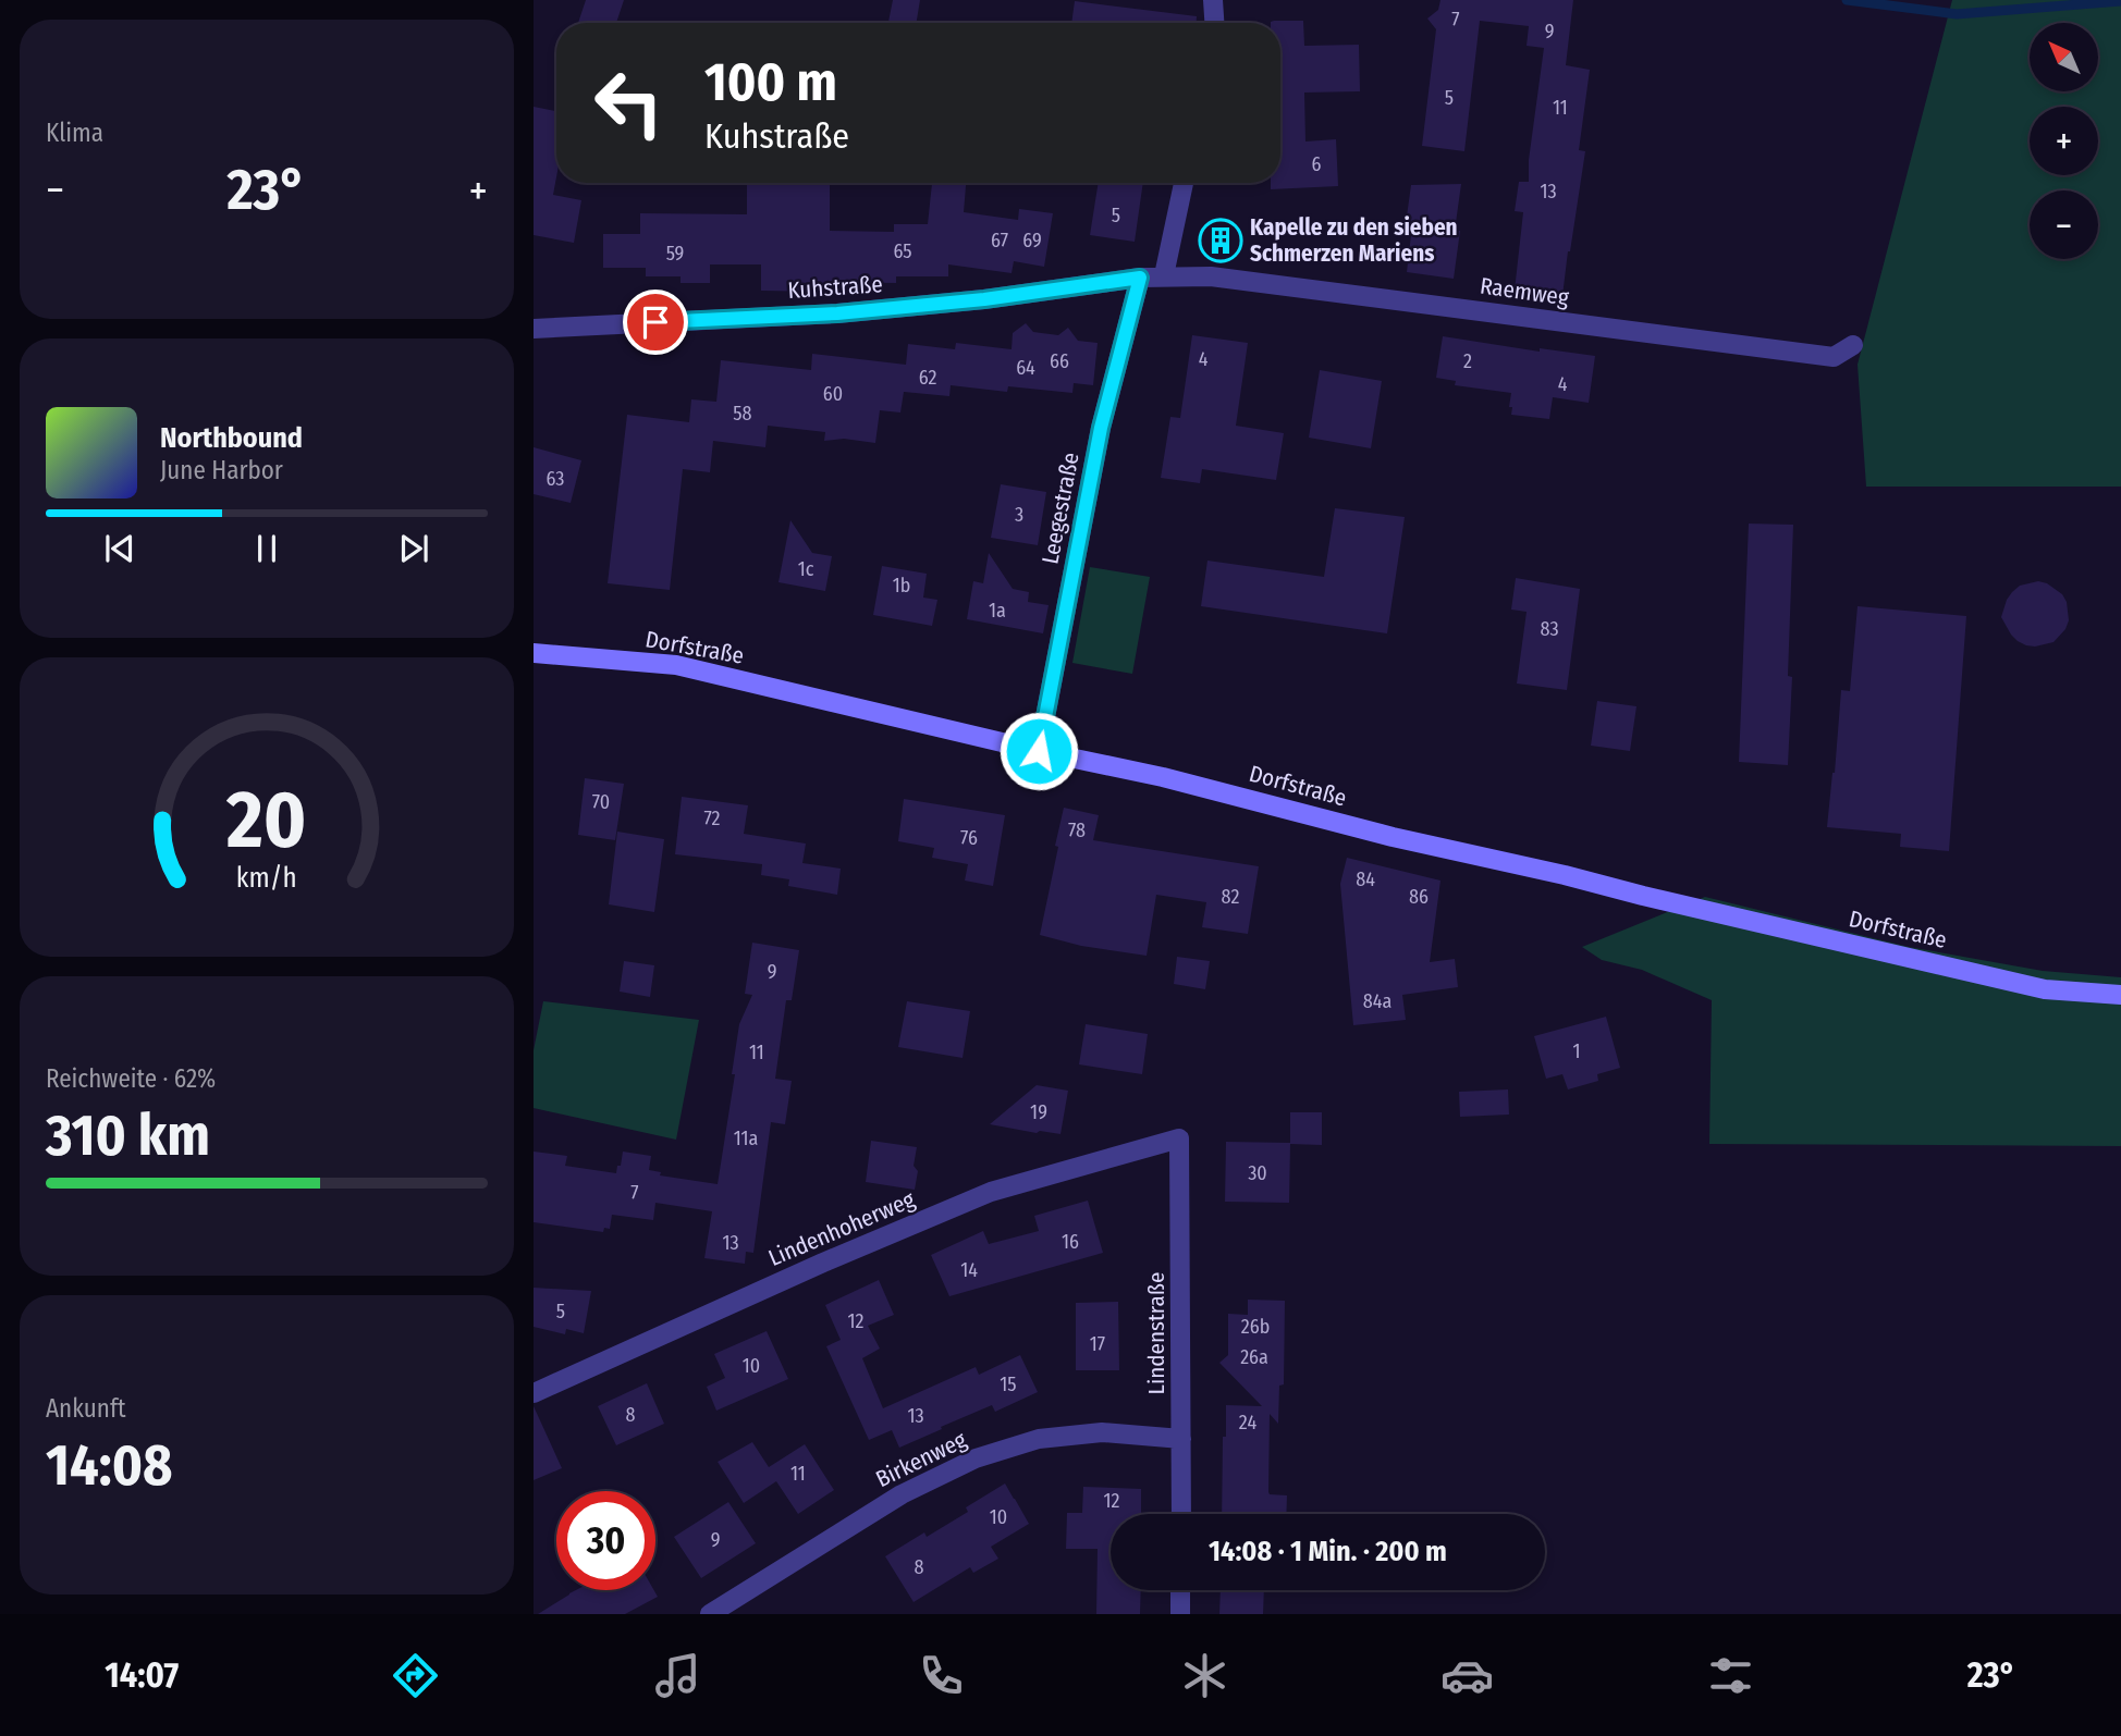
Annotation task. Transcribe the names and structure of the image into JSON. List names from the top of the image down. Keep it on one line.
{"streets":{"main road":["Dorfstraße"],"street":["Kuhstraße","Raemweg","Leegestraße","Lindenhoherweg","Lindenstraße","Birkenweg"]},"crossings":[["Kuhstraße","Raemweg"],["Kuhstraße","Leegestraße"],["Raemweg","Leegestraße"],["Leegestraße","Dorfstraße"],["Lindenhoherweg","Lindenstraße"],["Lindenstraße","Birkenweg"]],"places":{"building":["Kapelle zu den sieben Schmerzen Mariens"]},"house_numbers":["7","9","5","11","6","13","5","67","69","65","59","4","66","2","64","62","4","60","58","63","3","1c","1b","1a","83","70","72","78","76","84","82","86","9","84a","1","11","19","11a","30","7","16","13","14","5","12","26b","17","26a","10","15","8","13","24","11","12","10","9","8"],"north":"top left","page":{"tile":["Klima",["Reichweite · 62%","310 km"],["Ankunft","14:08"]],"map_buttons":["+","−"],"turn":["100 m","Kuhstraße"],"heat":["−","23°","+"],"song":["Northbound","June Harbor"],"limit":"30","trip":"14:08 · 1 Min. · 200 m","tabs":["14:07","23°"],"gauge":["20","km/h"]}}
